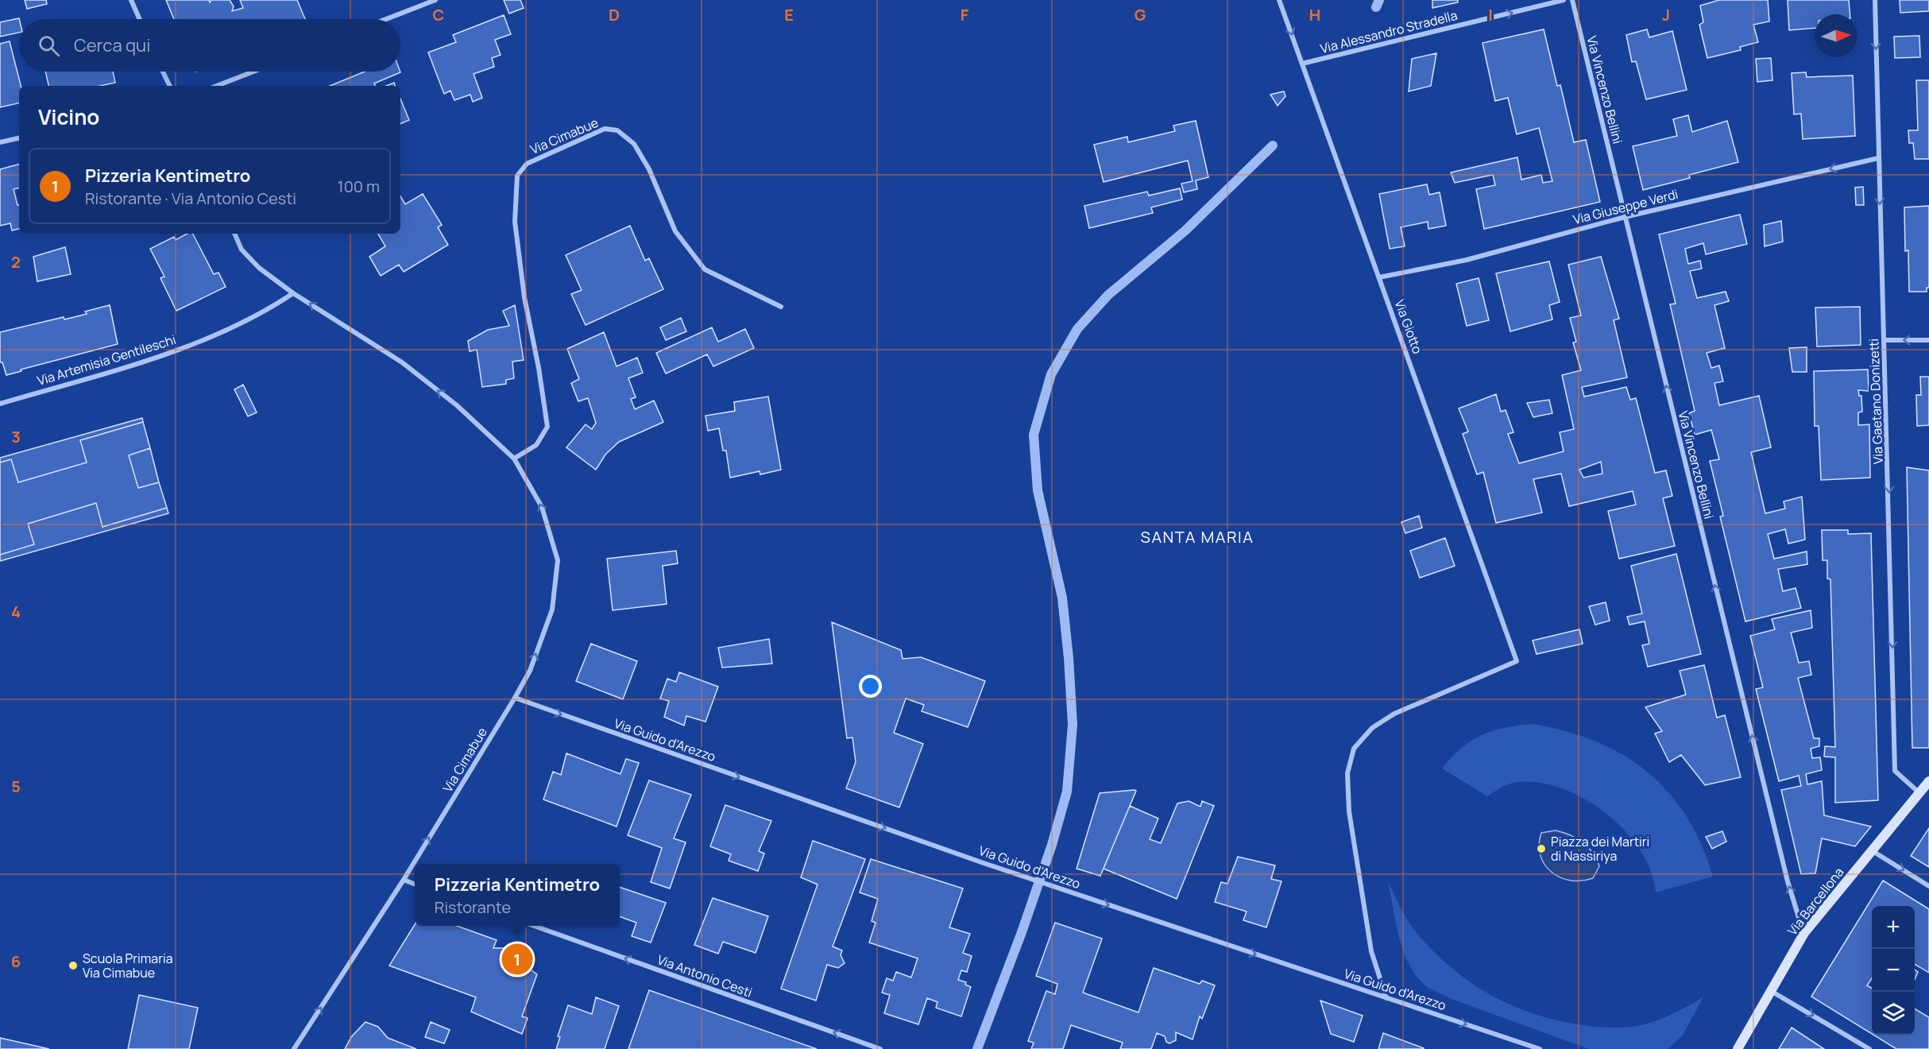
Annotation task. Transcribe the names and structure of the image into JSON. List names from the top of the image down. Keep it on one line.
{"streets":{"street":["Via Alessandro Stradella","Via Vincenzo Bellini","Via Cimabue","Via Giuseppe Verdi","Via Giotto","Via Artemisia Gentileschi","Via Gaetano Donizetti","Via Guido d'Arezzo","Via Barcellona","Via Antonio Cesti"]},"crossings":[["Via Alessandro Stradella","Via Giotto"],["Via Vincenzo Bellini","Via Giuseppe Verdi"],["Via Vincenzo Bellini","Via Barcellona"],["Via Cimabue","Via Artemisia Gentileschi"],["Via Cimabue","Via Guido d'Arezzo"],["Via Giuseppe Verdi","Via Giotto"],["Via Giuseppe Verdi","Via Gaetano Donizetti"],["Via Giotto","Via Guido d'Arezzo"],["Via Gaetano Donizetti","Via Barcellona"]],"one_way":["Via Alessandro Stradella","Via Vincenzo Bellini","Via Giuseppe Verdi","Via Gaetano Donizetti","Via Guido d'Arezzo","Via Antonio Cesti"],"districts":["SANTA MARIA"],"places":["Piazza dei Martiri di Nassiriya","Scuola Primaria Via Cimabue"],"north":"right","page":{"search":"Cerca qui","heading":"Vicino","list":[{"mark":"1","name":"Pizzeria Kentimetro","note":"Ristorante · Via Antonio Cesti","value":"100 m"}],"popup":["Pizzeria Kentimetro","Ristorante"],"map_buttons":["+","−"],"pins":"1"},"grid":{"columns":["C","D","E","F","G","H","I","J"],"rows":["2","3","4","5","6"]}}
